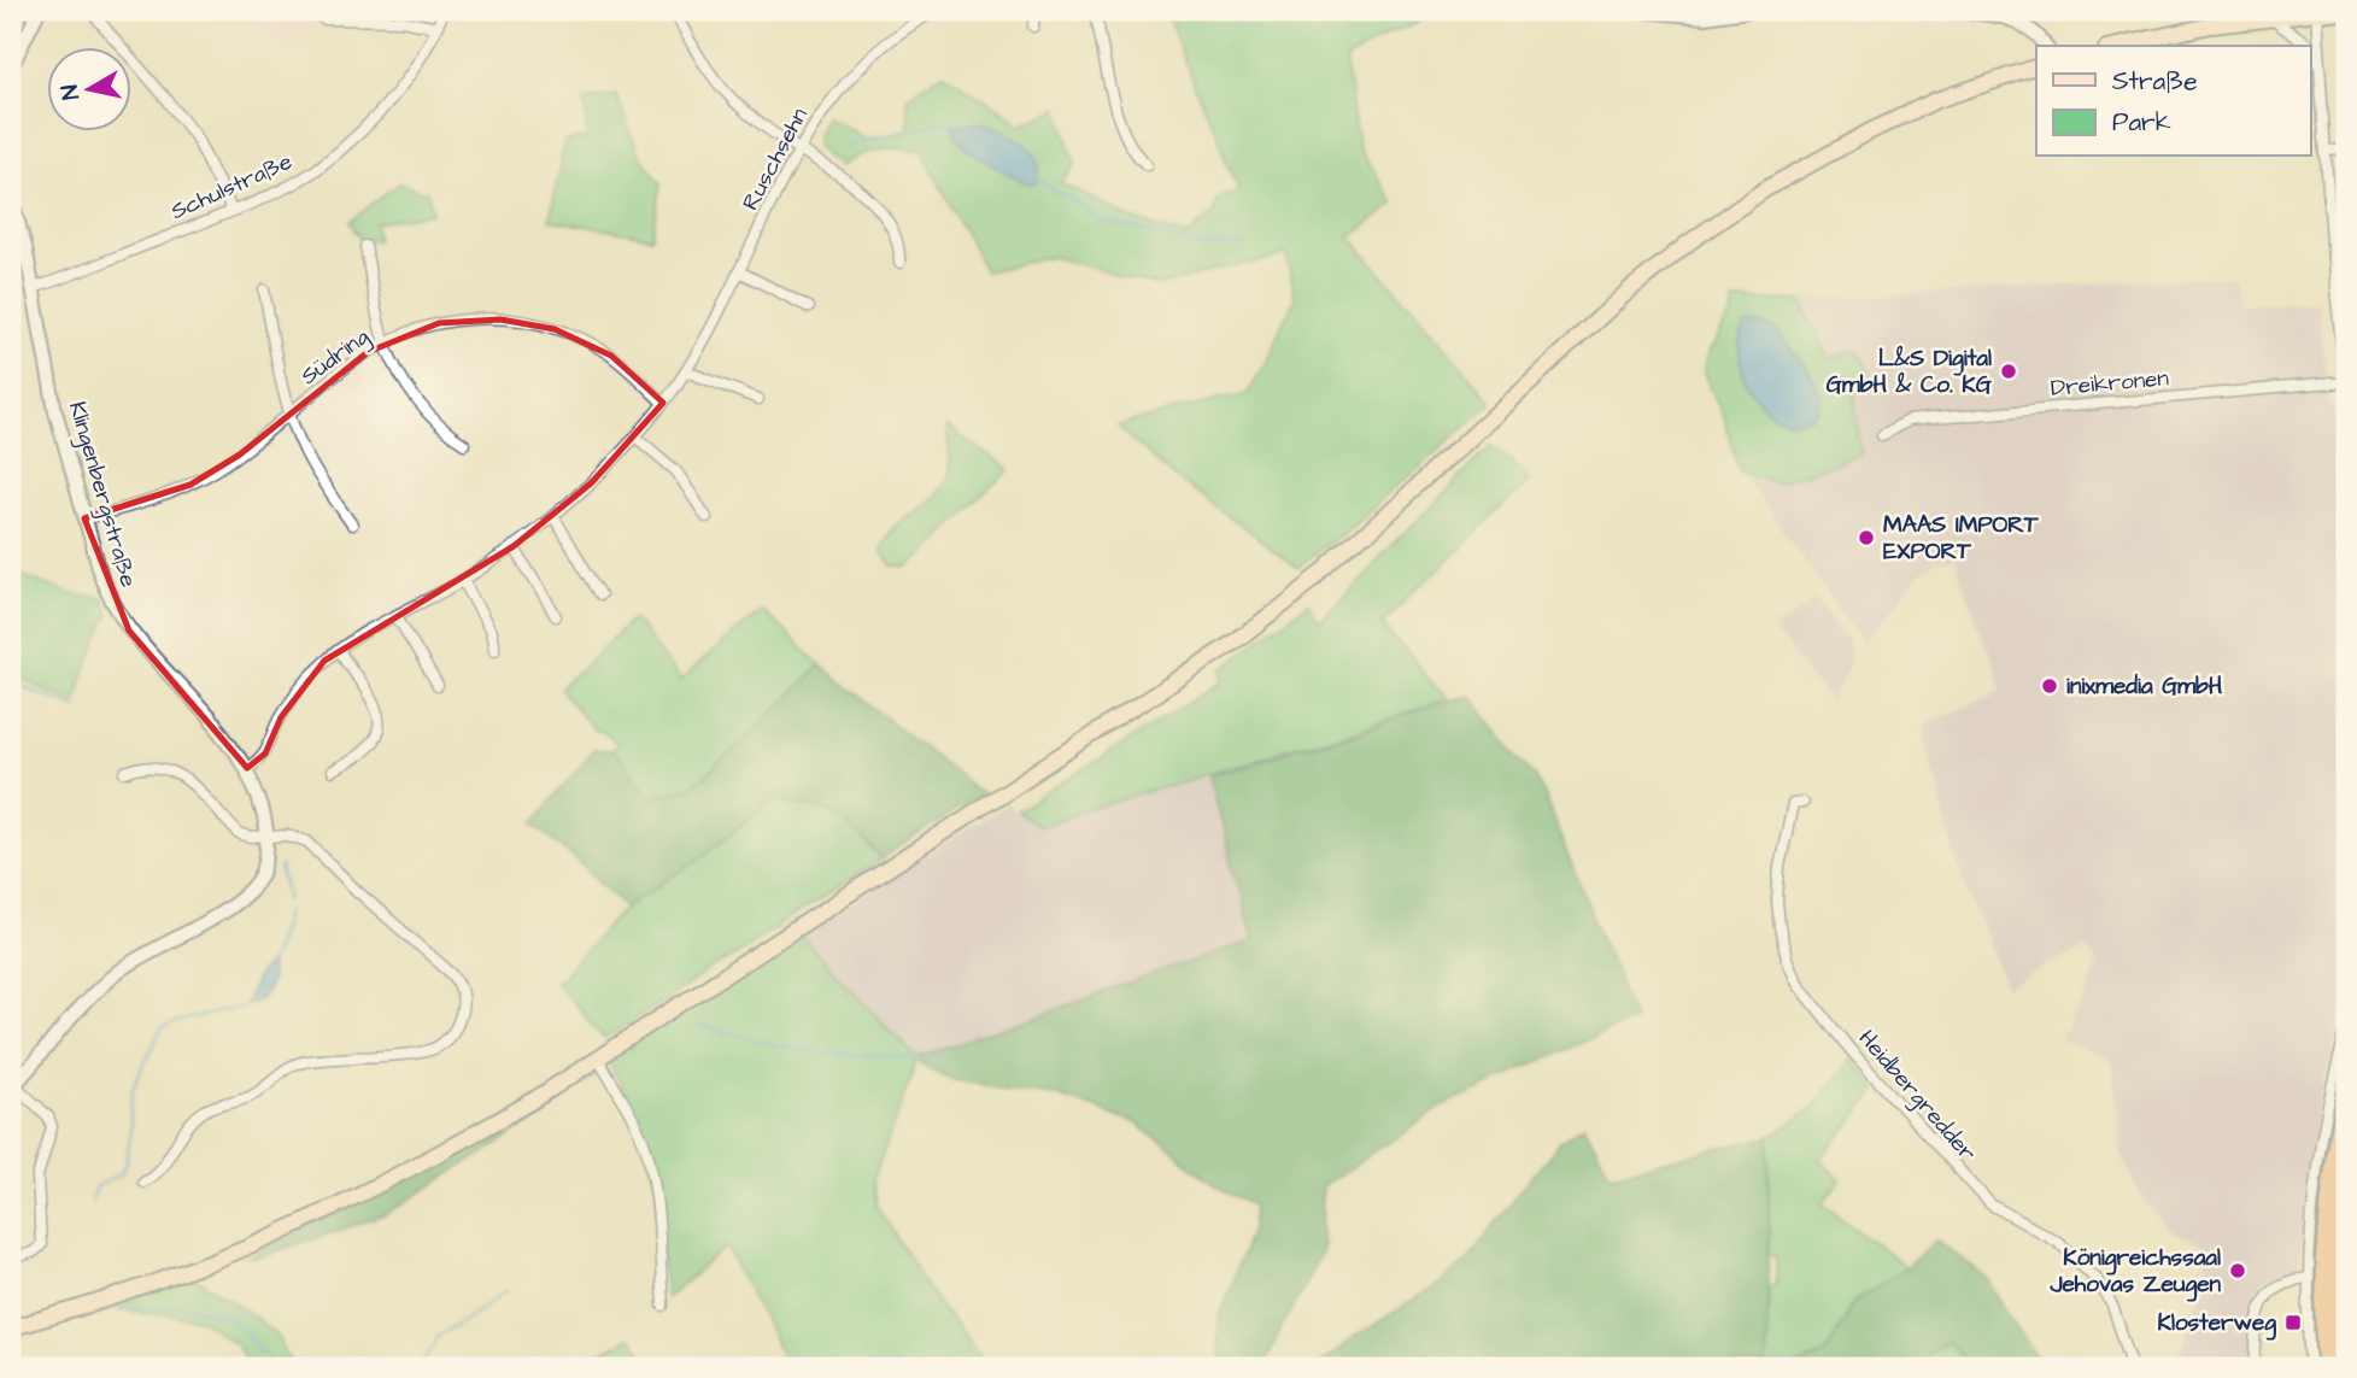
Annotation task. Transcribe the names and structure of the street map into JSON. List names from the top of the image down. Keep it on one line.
{"streets":{"street":["Ruschsehn","Schulstraße","Südring","Dreikronen","Klingenbergstraße","Heidbergredder"]},"crossings":[["Schulstraße","Klingenbergstraße"],["Südring","Klingenbergstraße"]],"places":{"other":["L&S Digital GmbH & Co. KG","MAAS IMPORT EXPORT","inixmedia GmbH","Königreichssaal Jehovas Zeugen"],"transit":["Klosterweg"]},"legend":["Straße","Park"],"north":"left"}
